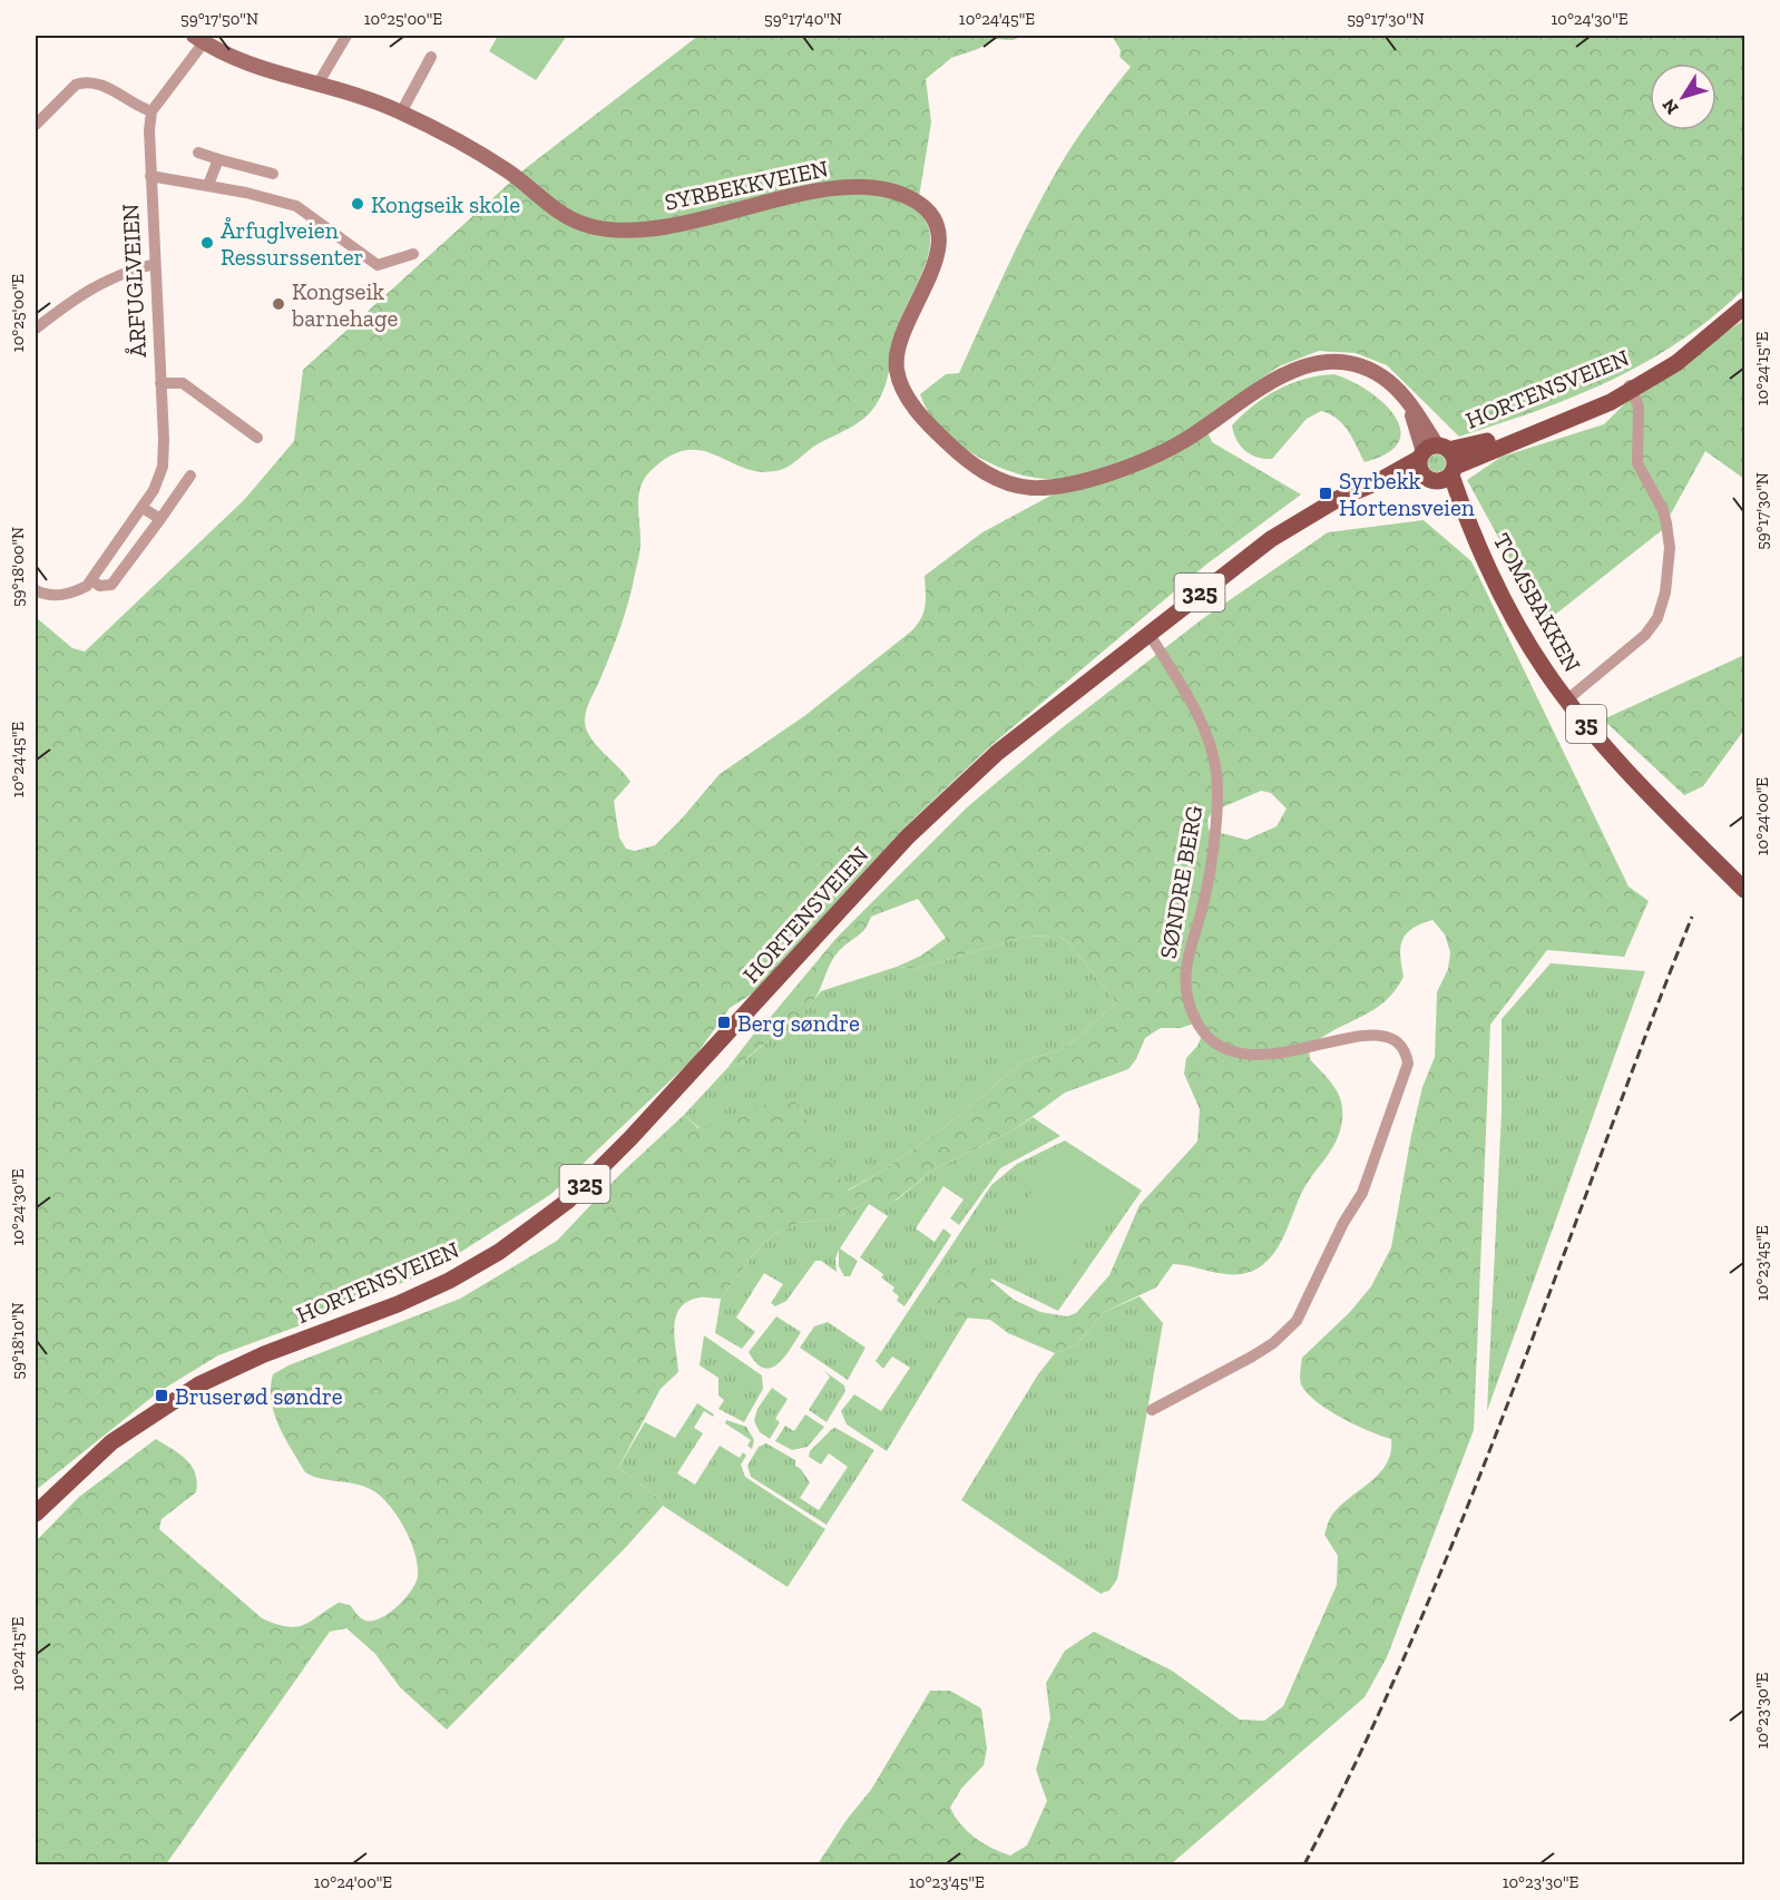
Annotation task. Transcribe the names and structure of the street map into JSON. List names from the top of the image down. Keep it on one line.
{"streets":{"main road":["SYRBEKKVEIEN","HORTENSVEIEN","325","TOMSBAKKEN","35"],"street":["ÅRFUGLVEIEN","SØNDRE BERG"]},"crossings":[["SYRBEKKVEIEN","HORTENSVEIEN"],["HORTENSVEIEN","TOMSBAKKEN"],["HORTENSVEIEN","SØNDRE BERG"]],"places":{"other":["Kongseik skole","Årfuglveien Ressurssenter","Kongseik barnehage"],"transit":["Syrbekk Hortensveien","Berg søndre","Bruserød søndre"]},"north":"bottom left","coordinates":["59°17'50\"N","10°25'00\"E","59°17'40\"N","10°24'45\"E","59°17'30\"N","10°24'30\"E","10°24'15\"E","59°18'00\"N","10°24'00\"E","10°23'45\"E","59°18'10\"N","10°23'30\"E"]}
